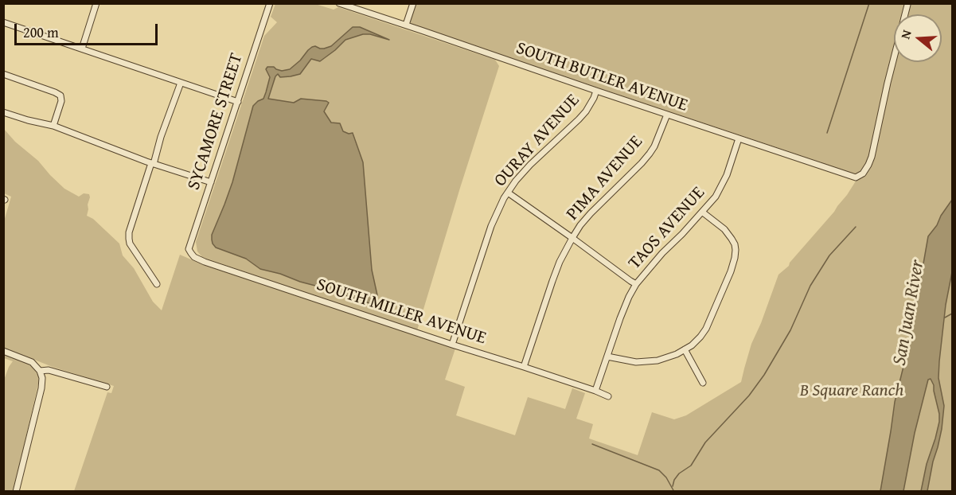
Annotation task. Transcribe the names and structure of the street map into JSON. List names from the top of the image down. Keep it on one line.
{"streets":{"street":["SOUTH BUTLER AVENUE","SYCAMORE STREET","OURAY AVENUE","PIMA AVENUE","TAOS AVENUE","SOUTH MILLER AVENUE"]},"crossings":[["SOUTH BUTLER AVENUE","OURAY AVENUE"],["SOUTH BUTLER AVENUE","PIMA AVENUE"],["SOUTH BUTLER AVENUE","TAOS AVENUE"],["SYCAMORE STREET","SOUTH MILLER AVENUE"],["OURAY AVENUE","SOUTH MILLER AVENUE"],["PIMA AVENUE","SOUTH MILLER AVENUE"],["TAOS AVENUE","SOUTH MILLER AVENUE"]],"water":["San Juan River"],"parks":["B Square Ranch"],"scale_bar":"200 m","north":"left"}
